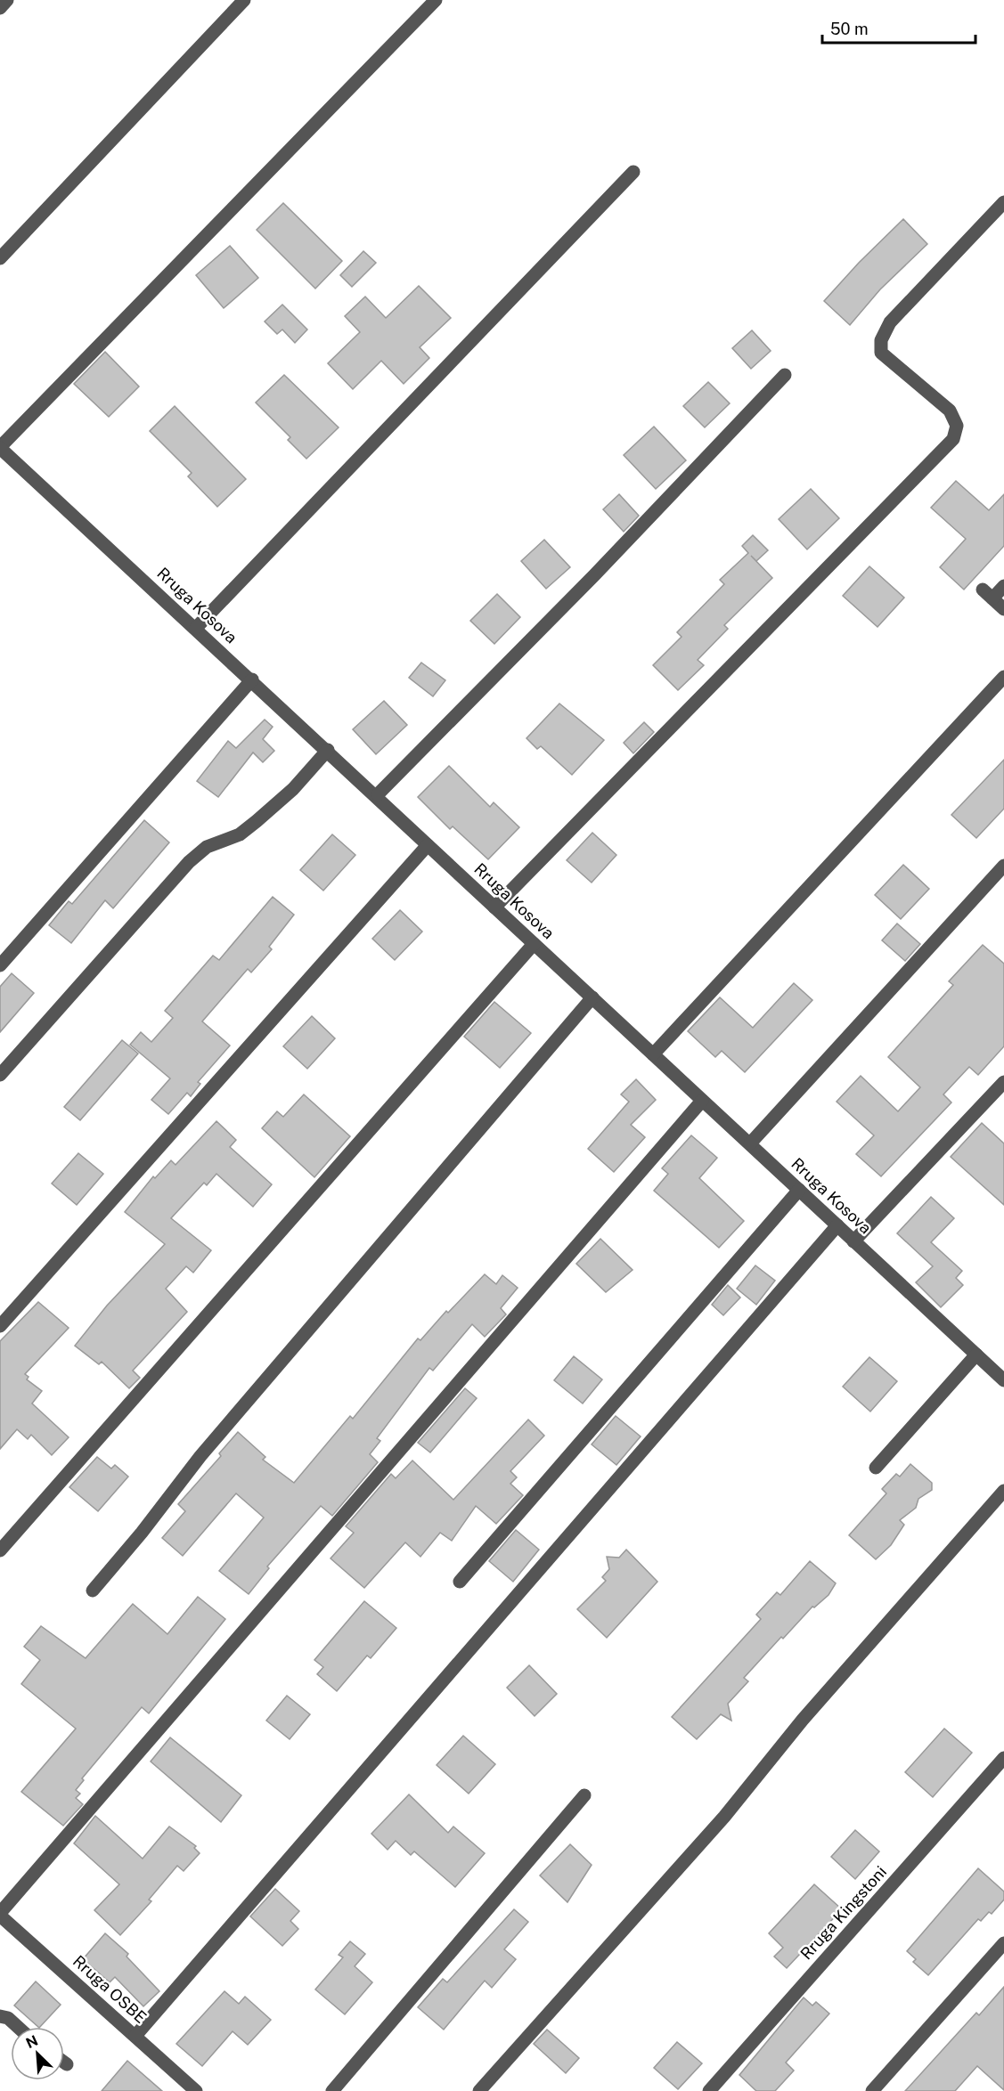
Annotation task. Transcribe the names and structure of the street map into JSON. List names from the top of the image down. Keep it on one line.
{"streets":{"street":["Rruga Kosova","Rruga Kingstoni","Rruga OSBE"]},"scale_bar":"50 m","north":"top left"}
